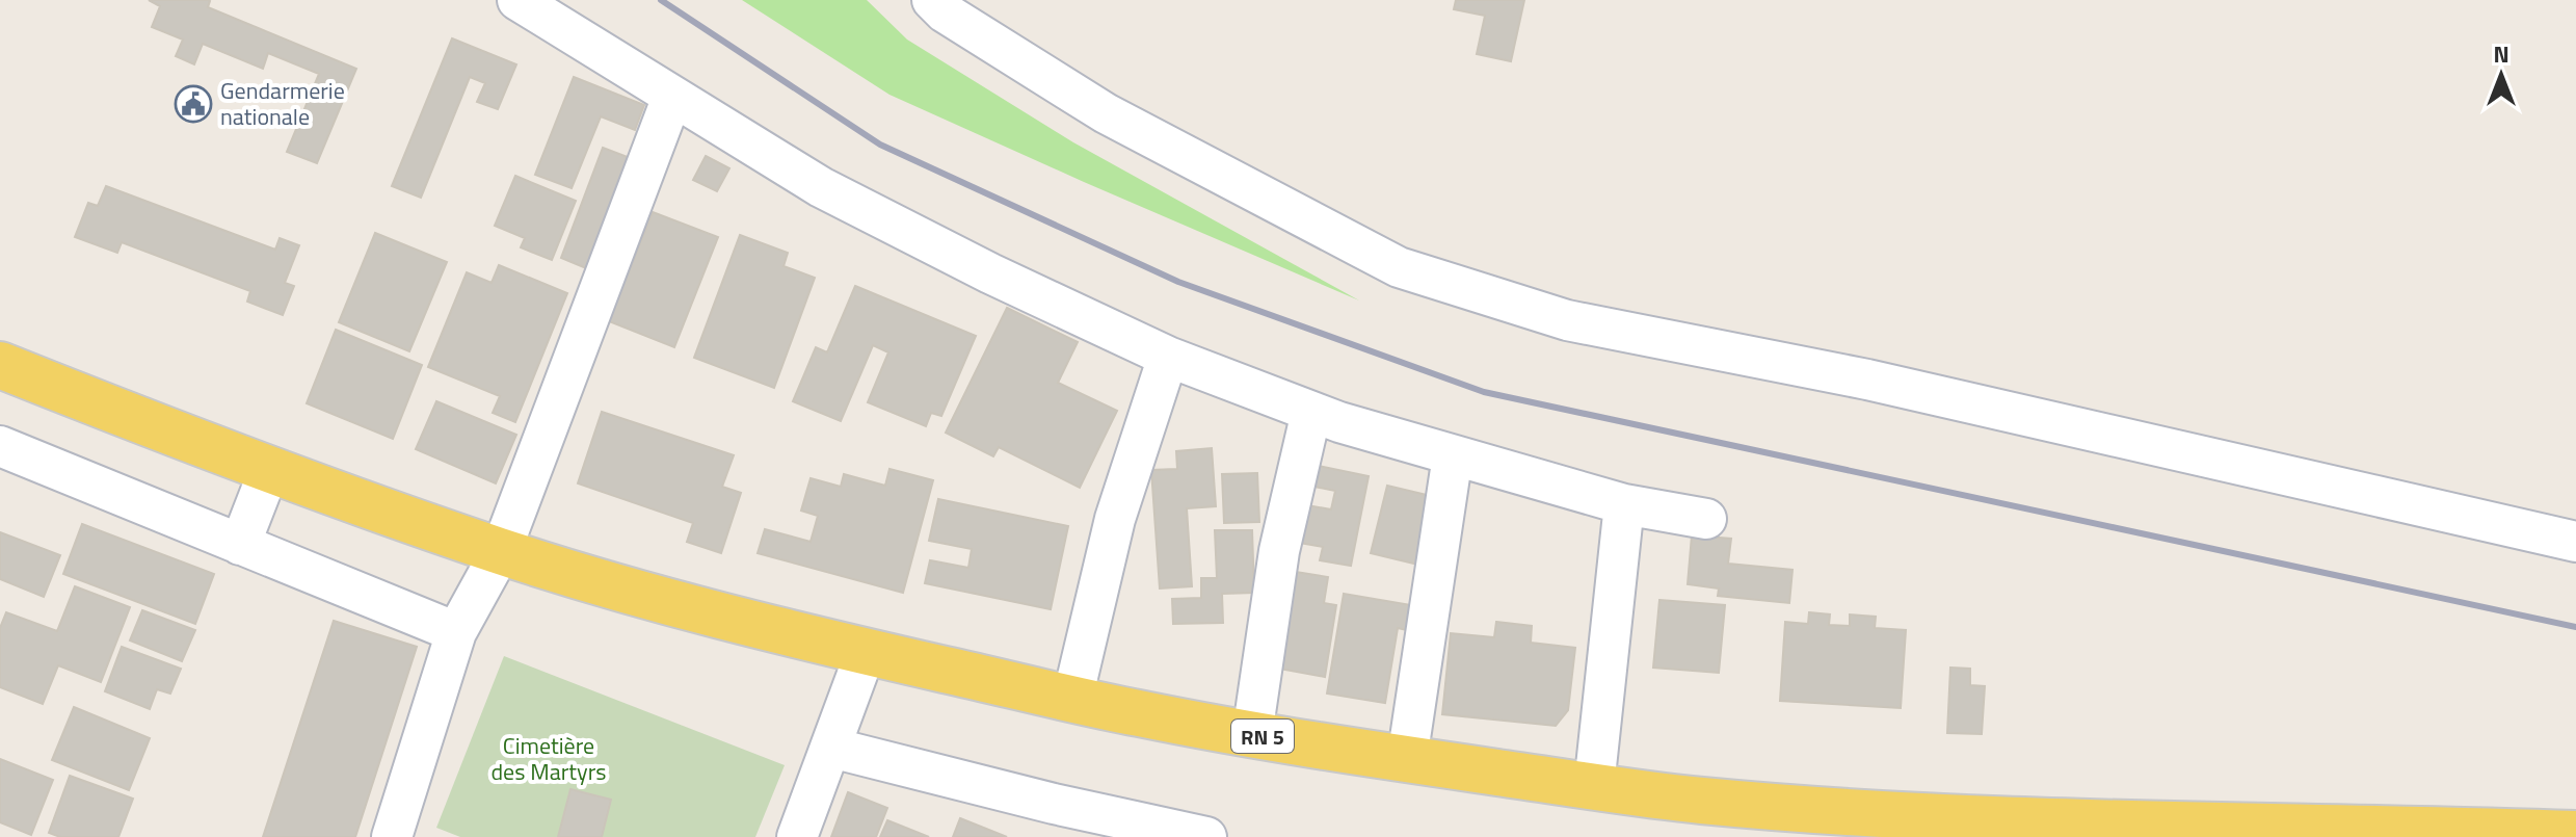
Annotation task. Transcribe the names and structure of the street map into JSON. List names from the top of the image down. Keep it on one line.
{"streets":{"main road":["RN 5"]},"parks":["Cimetière des Martyrs"],"places":{"public building":["Gendarmerie nationale"]},"north":"top"}
